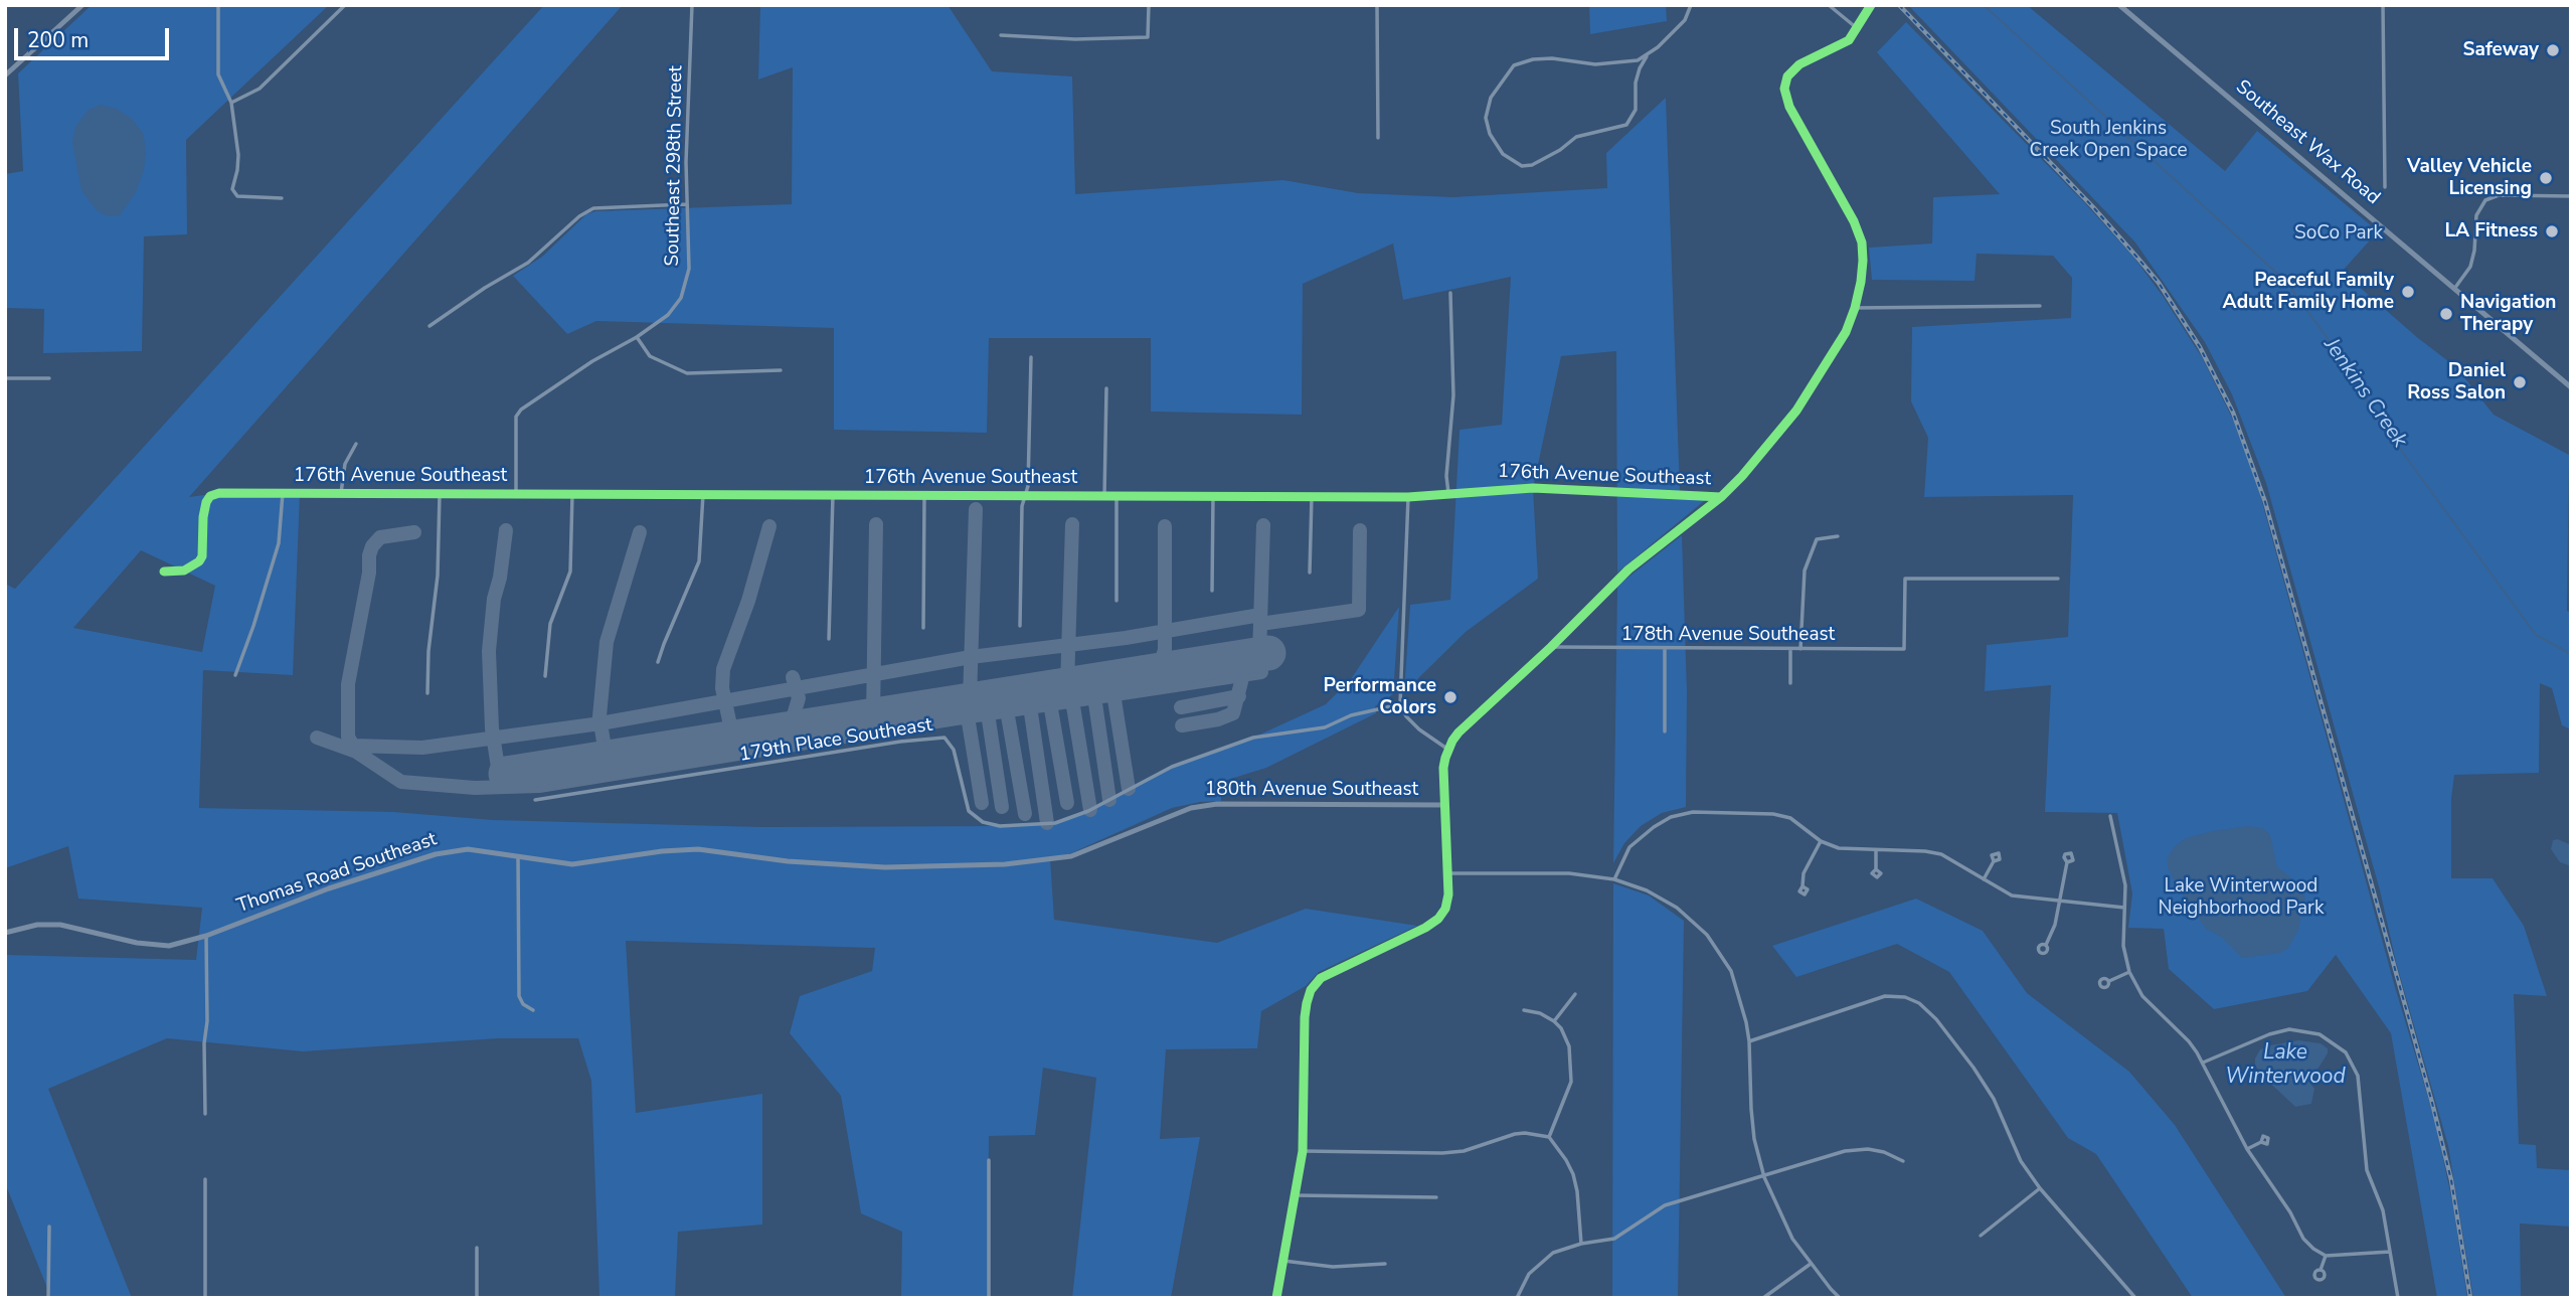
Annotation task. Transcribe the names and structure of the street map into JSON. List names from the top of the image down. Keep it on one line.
{"streets":{"street":["Southeast Wax Road","Southeast 298th Street","176th Avenue Southeast","178th Avenue Southeast","179th Place Southeast","180th Avenue Southeast","Thomas Road Southeast"]},"crossings":[["Southeast 298th Street","176th Avenue Southeast"],["180th Avenue Southeast","Thomas Road Southeast"]],"water":["Jenkins Creek","Lake Winterwood"],"parks":["South Jenkins Creek Open Space","SoCo Park","Lake Winterwood Neighborhood Park"],"places":["Safeway","Valley Vehicle Licensing","LA Fitness","Peaceful Family Adult Family Home","Navigation Therapy","Daniel Ross Salon","Performance Colors"],"scale_bar":"200 m"}
